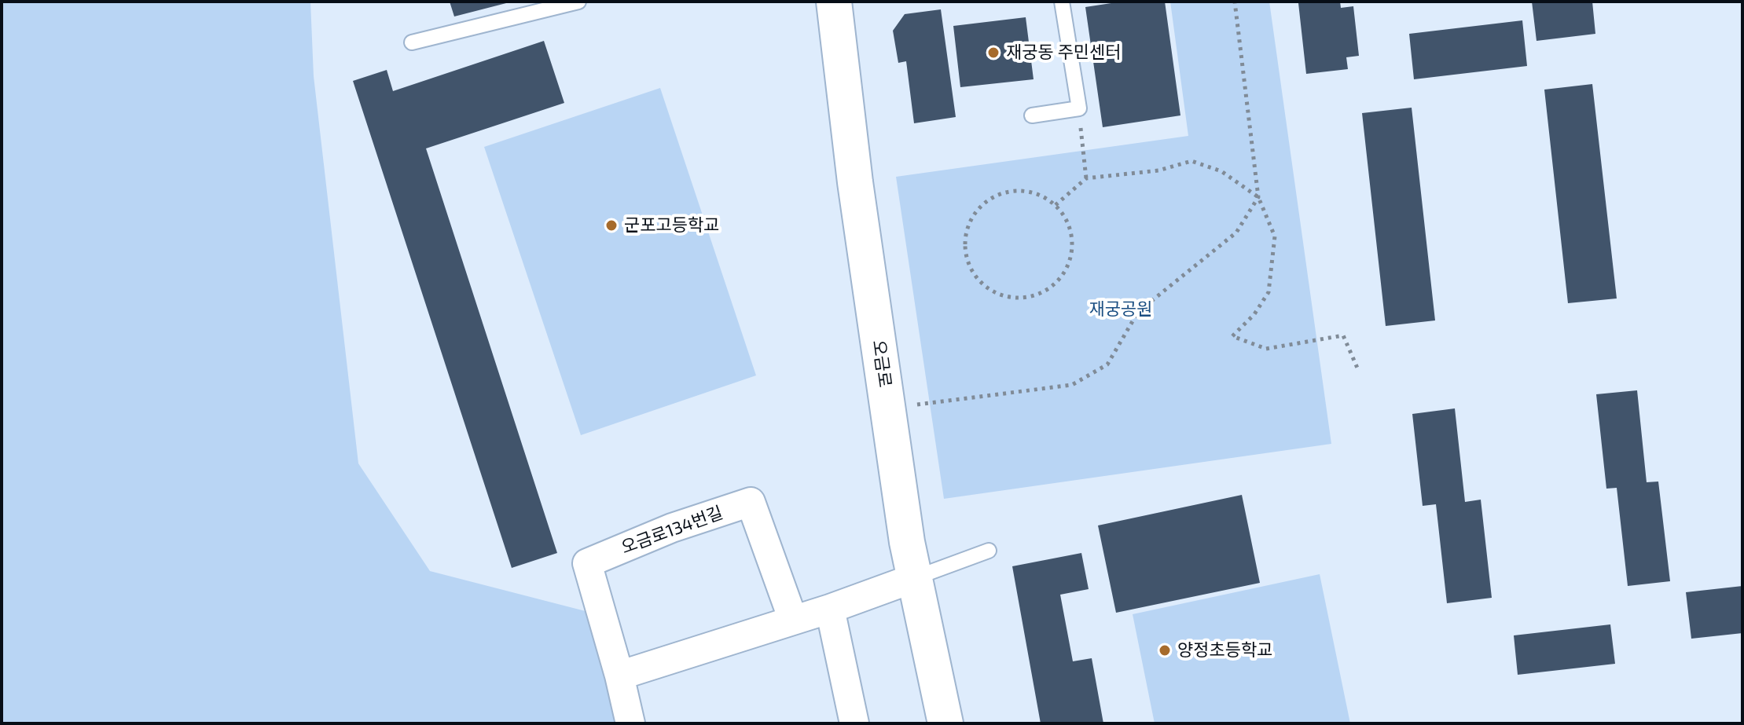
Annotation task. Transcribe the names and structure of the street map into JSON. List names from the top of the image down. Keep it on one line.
{"streets":{"street":["오금로","오금로134번길"]},"parks":["재궁공원"],"places":["재궁동 주민센터","군포고등학교","양정초등학교"]}
